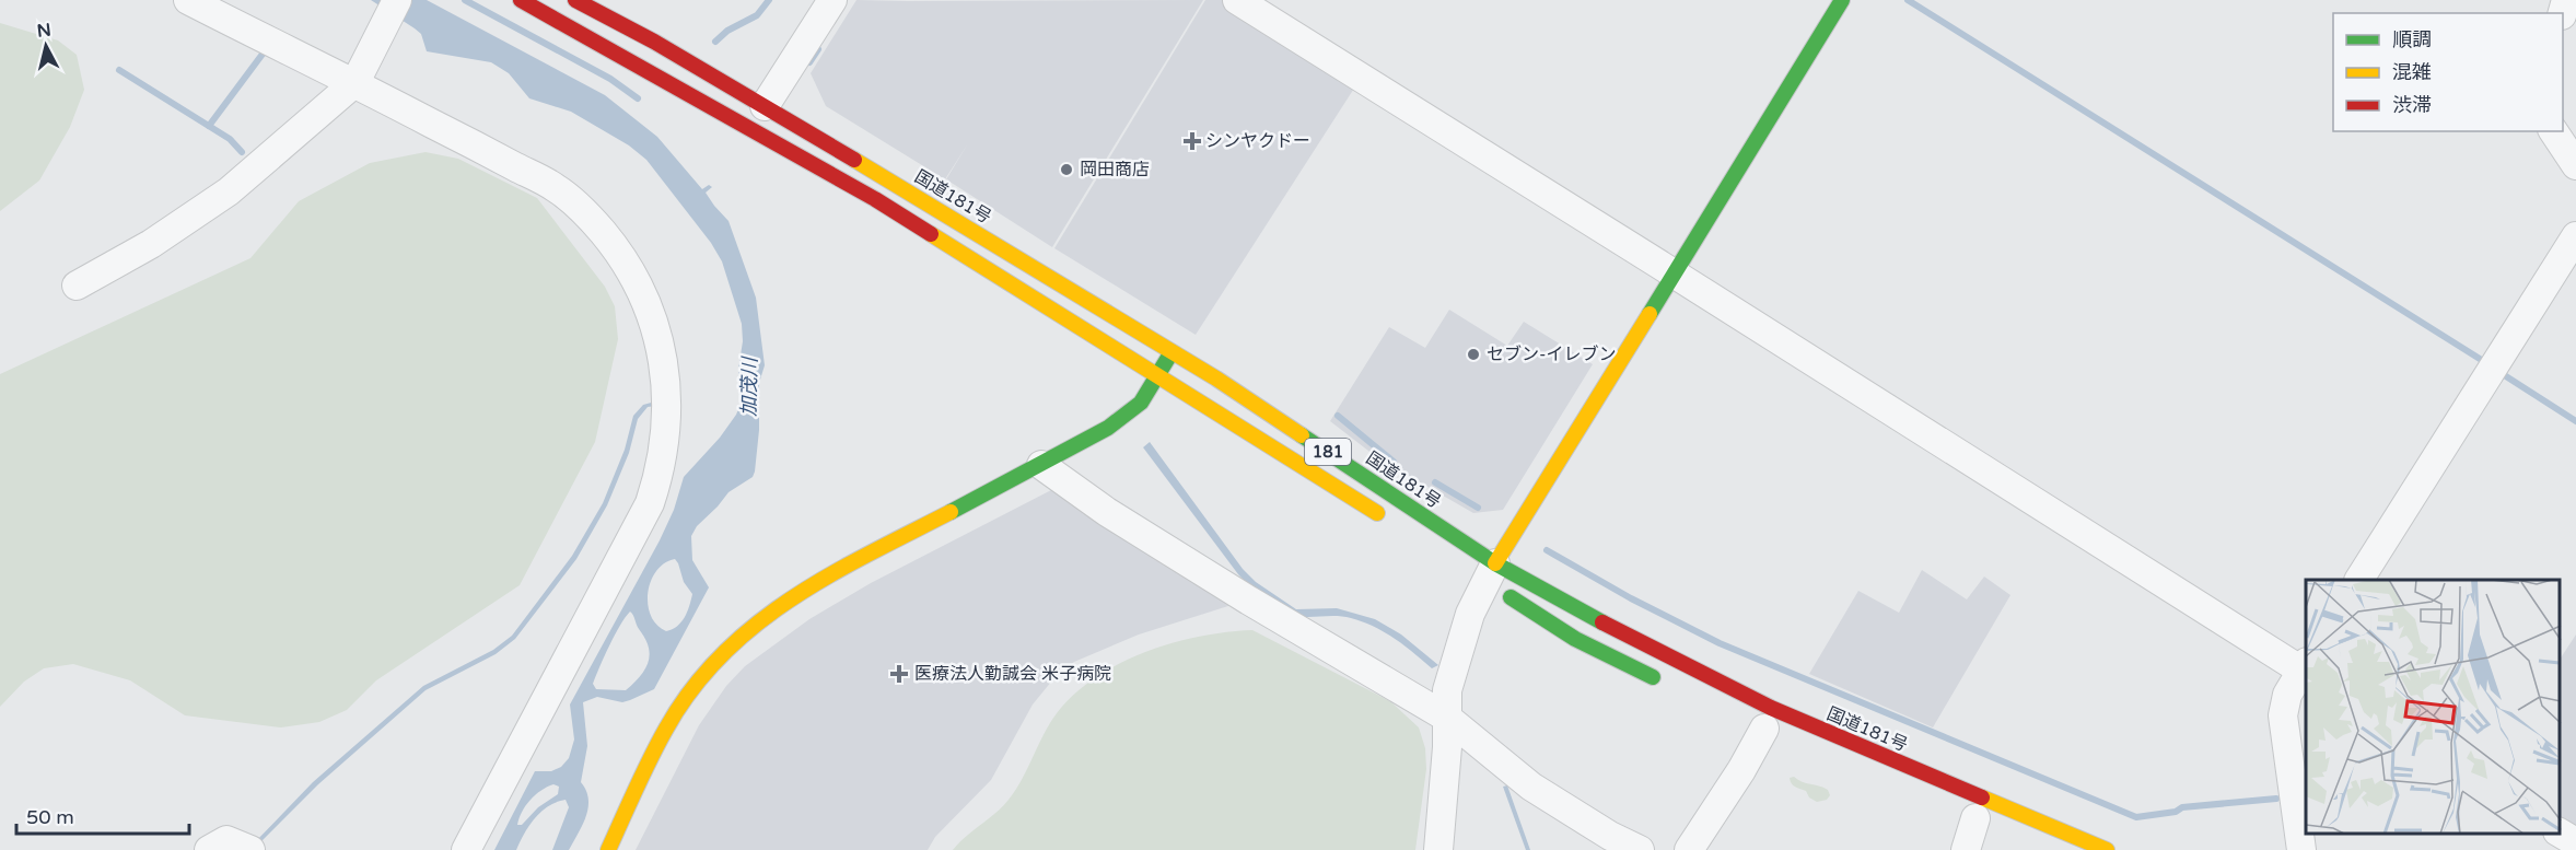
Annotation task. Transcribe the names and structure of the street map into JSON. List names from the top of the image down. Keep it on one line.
{"streets":{"main road":["国道181号","181"]},"water":["加茂川"],"places":{"health":["シンヤクドー","医療法人勤誠会 米子病院"],"other":["岡田商店","セブン-イレブン"]},"legend":["順調","混雑","渋滞"],"scale_bar":"50 m","north":"top"}
